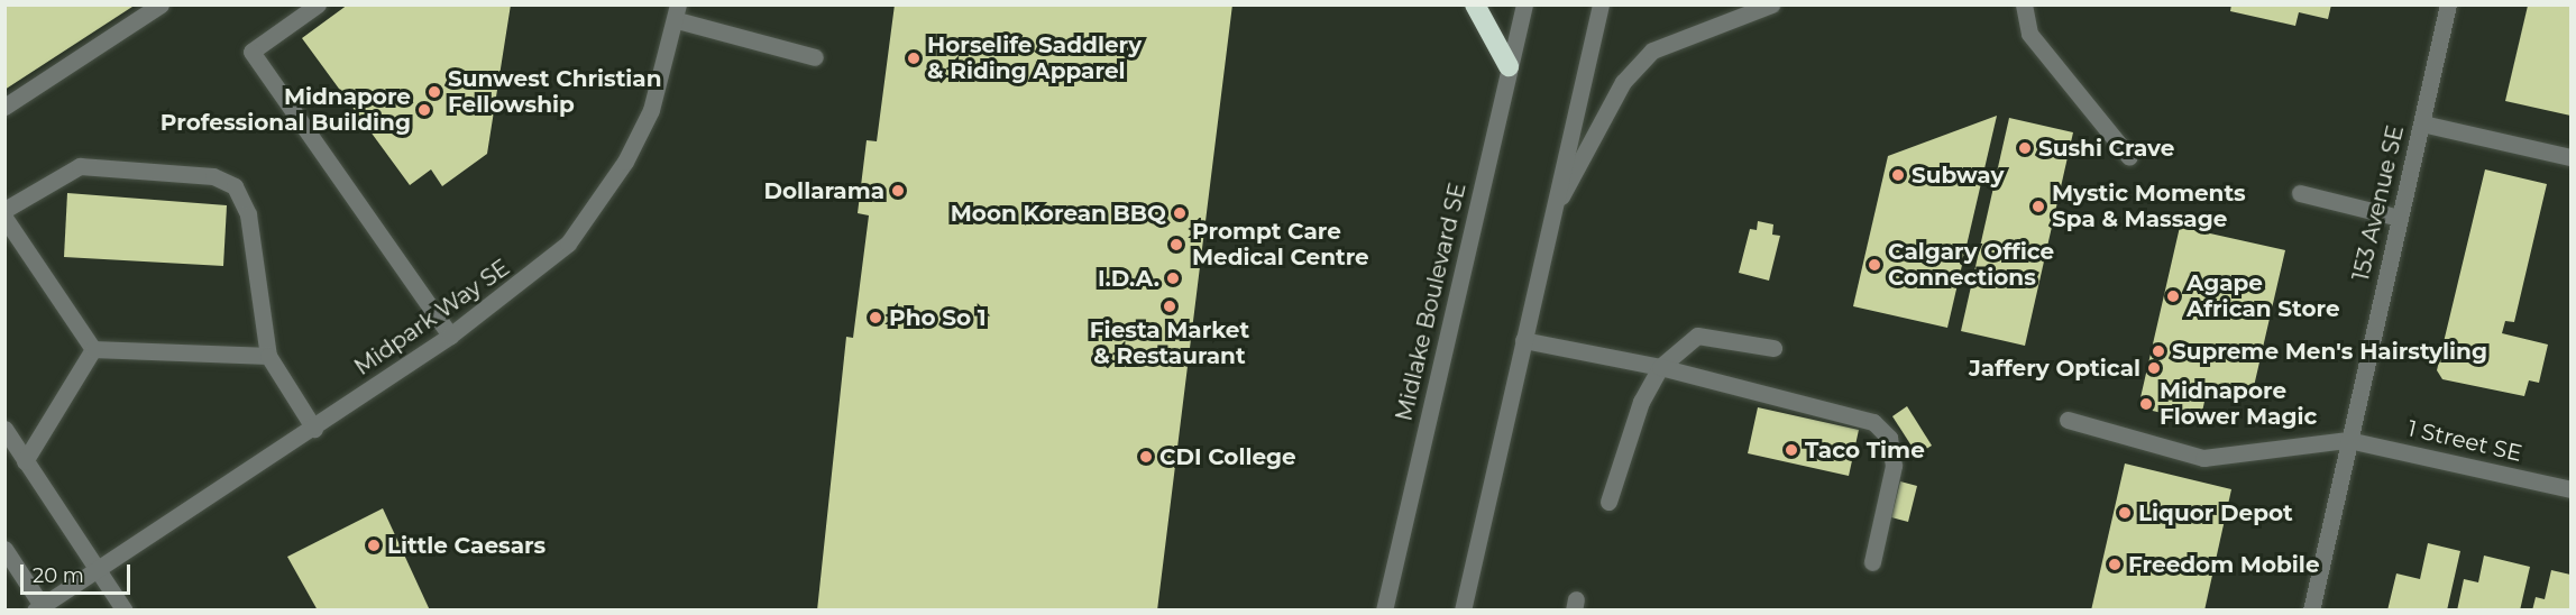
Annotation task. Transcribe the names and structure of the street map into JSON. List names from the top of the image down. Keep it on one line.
{"streets":{"street":["153 Avenue SE","Midlake Boulevard SE","Midpark Way SE","1 Street SE"]},"crossings":[["153 Avenue SE","1 Street SE"]],"places":["Horselife Saddlery & Riding Apparel","Sunwest Christian Fellowship","Midnapore Professional Building","Sushi Crave","Subway","Dollarama","Mystic Moments Spa & Massage","Moon Korean BBQ","Prompt Care Medical Centre","Calgary Office Connections","I.D.A.","Agape African Store","Fiesta Market & Restaurant","Pho So 1","Supreme Men's Hairstyling","Jaffery Optical","Midnapore Flower Magic","Taco Time","CDI College","Liquor Depot","Little Caesars","Freedom Mobile"],"scale_bar":"20 m"}
